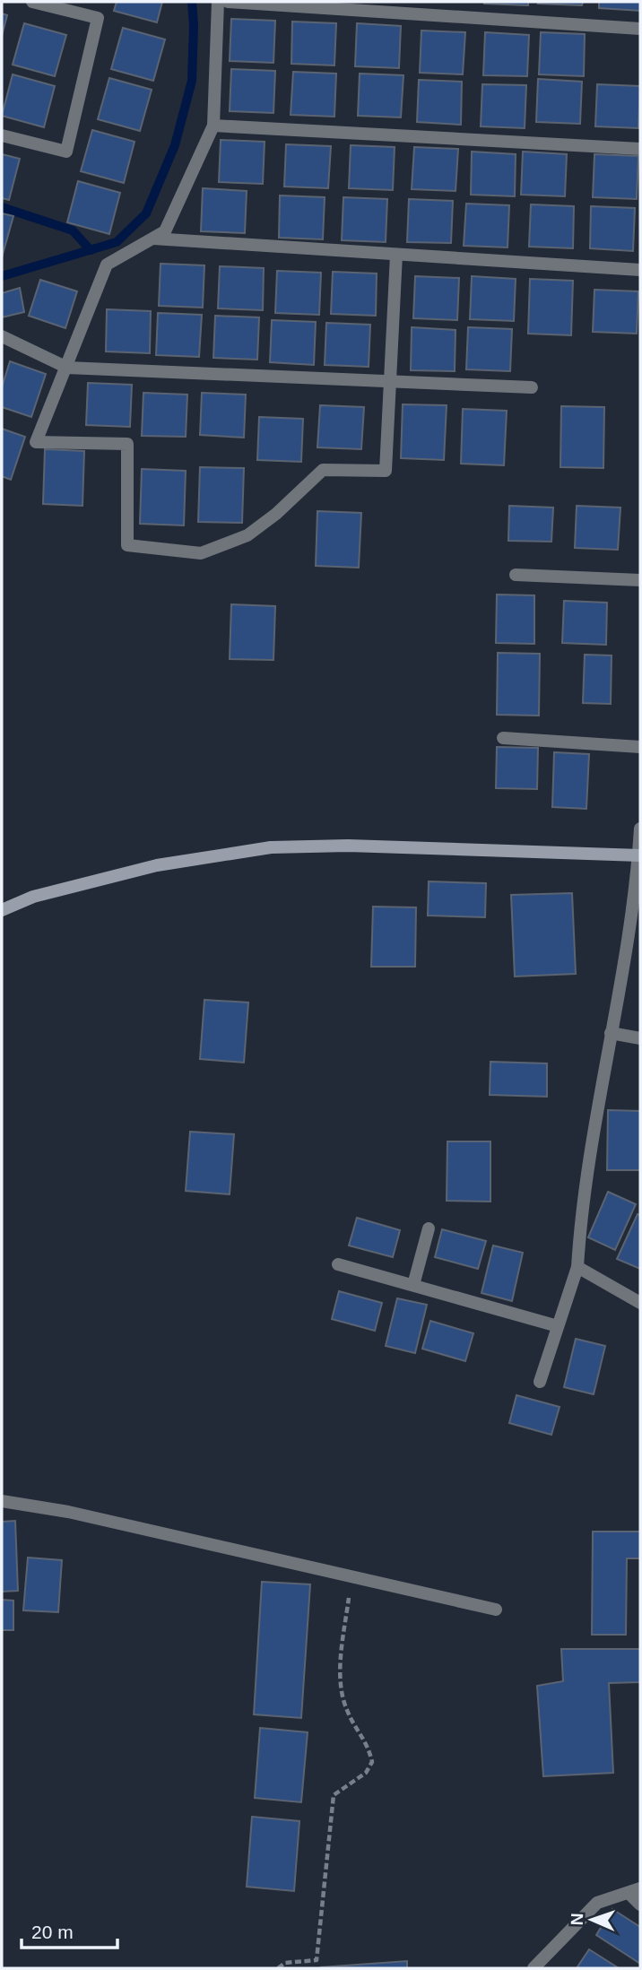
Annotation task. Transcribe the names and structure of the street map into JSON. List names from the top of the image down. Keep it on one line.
{"scale_bar":"20 m","north":"left"}
